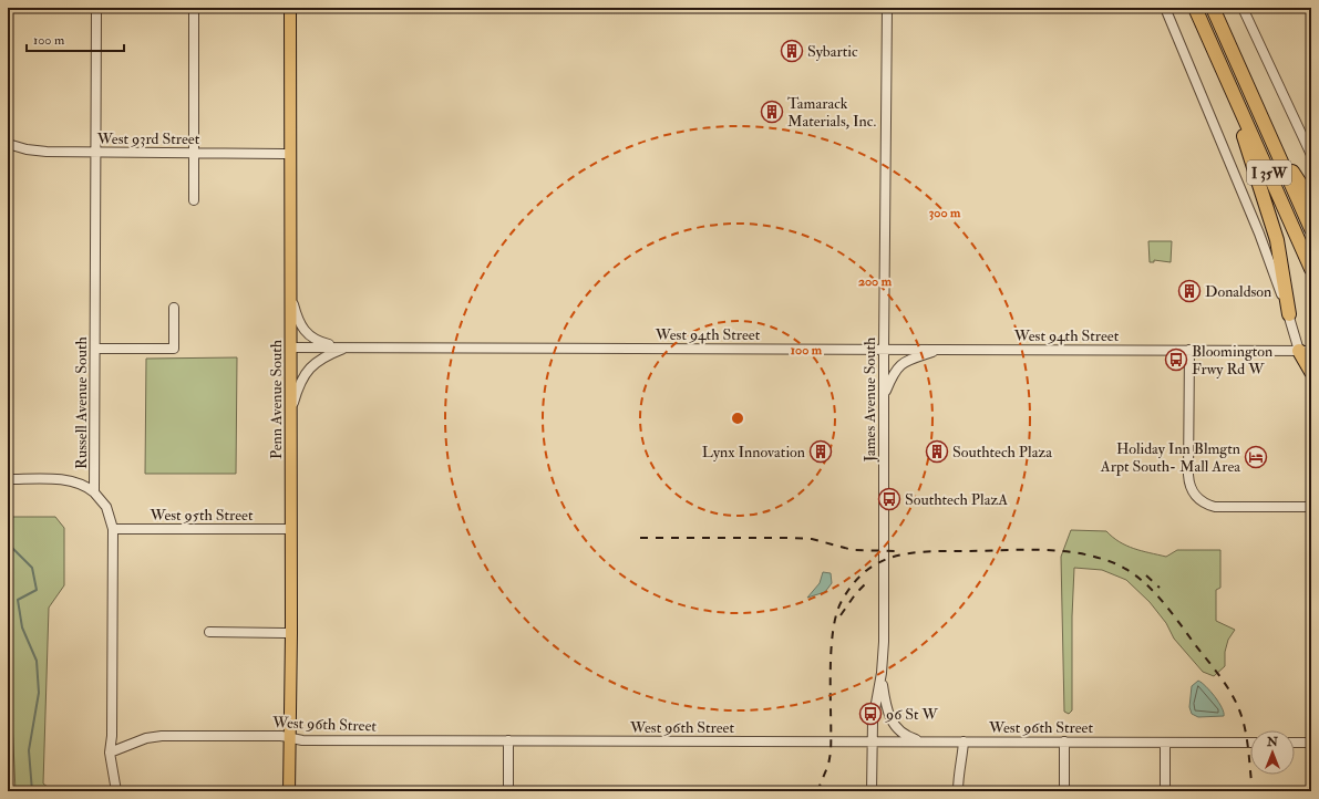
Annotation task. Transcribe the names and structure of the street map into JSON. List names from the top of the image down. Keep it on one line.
{"streets":{"highway":["I 35W"],"main road":["Penn Avenue South"],"street":["West 93rd Street","West 94th Street","James Avenue South","Russell Avenue South","West 95th Street","West 96th Street"]},"crossings":[["West 93rd Street","Penn Avenue South"],["West 93rd Street","Russell Avenue South"],["West 94th Street","Penn Avenue South"],["West 94th Street","James Avenue South"],["Penn Avenue South","West 95th Street"],["Penn Avenue South","West 96th Street"],["James Avenue South","West 96th Street"]],"places":{"building":["Sybartic","Tamarack Materials, Inc.","Donaldson","Lynx Innovation","Southtech Plaza"],"bus stop":["Bloomington Frwy Rd W","Southtech PlazA","96 St W"],"hotel":["Holiday Inn Blmgtn Arpt South- Mall Area"]},"scale_bar":"100 m","north":"top","rings":["300 m","200 m","100 m"]}
